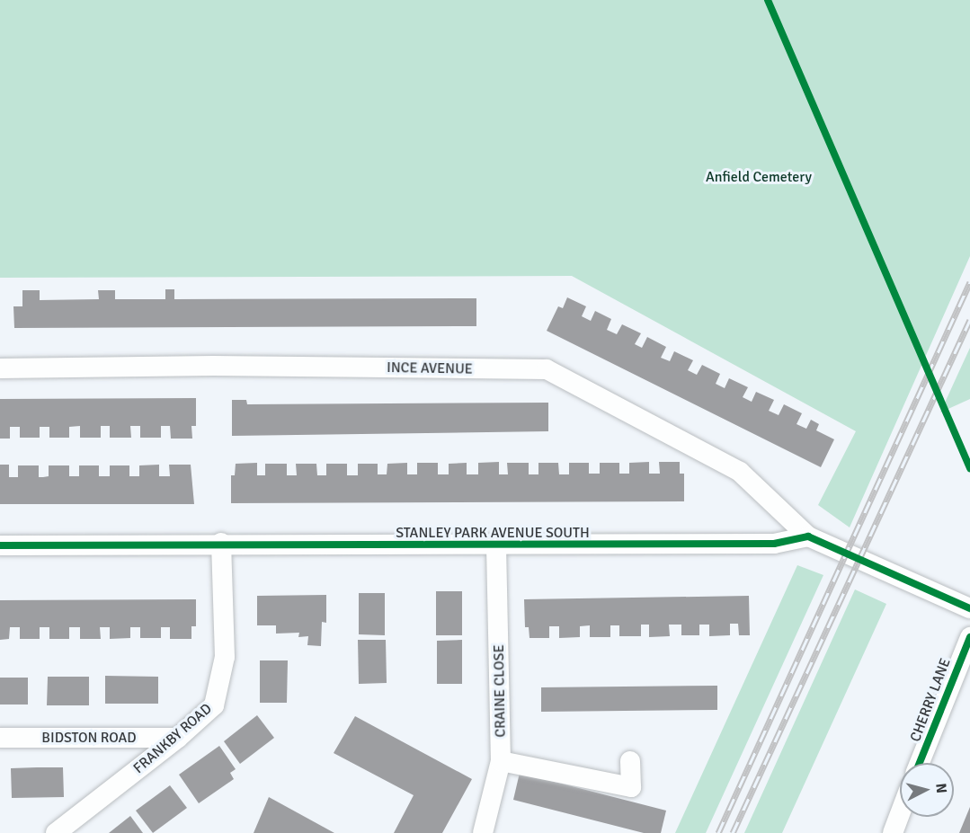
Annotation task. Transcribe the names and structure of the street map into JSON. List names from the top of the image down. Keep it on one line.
{"streets":{"street":["INCE AVENUE","STANLEY PARK AVENUE SOUTH","CRAINE CLOSE","CHERRY LANE","BIDSTON ROAD","FRANKBY ROAD"]},"crossings":[["INCE AVENUE","STANLEY PARK AVENUE SOUTH"],["STANLEY PARK AVENUE SOUTH","CRAINE CLOSE"],["STANLEY PARK AVENUE SOUTH","FRANKBY ROAD"],["BIDSTON ROAD","FRANKBY ROAD"]],"parks":["Anfield Cemetery"],"north":"right"}
